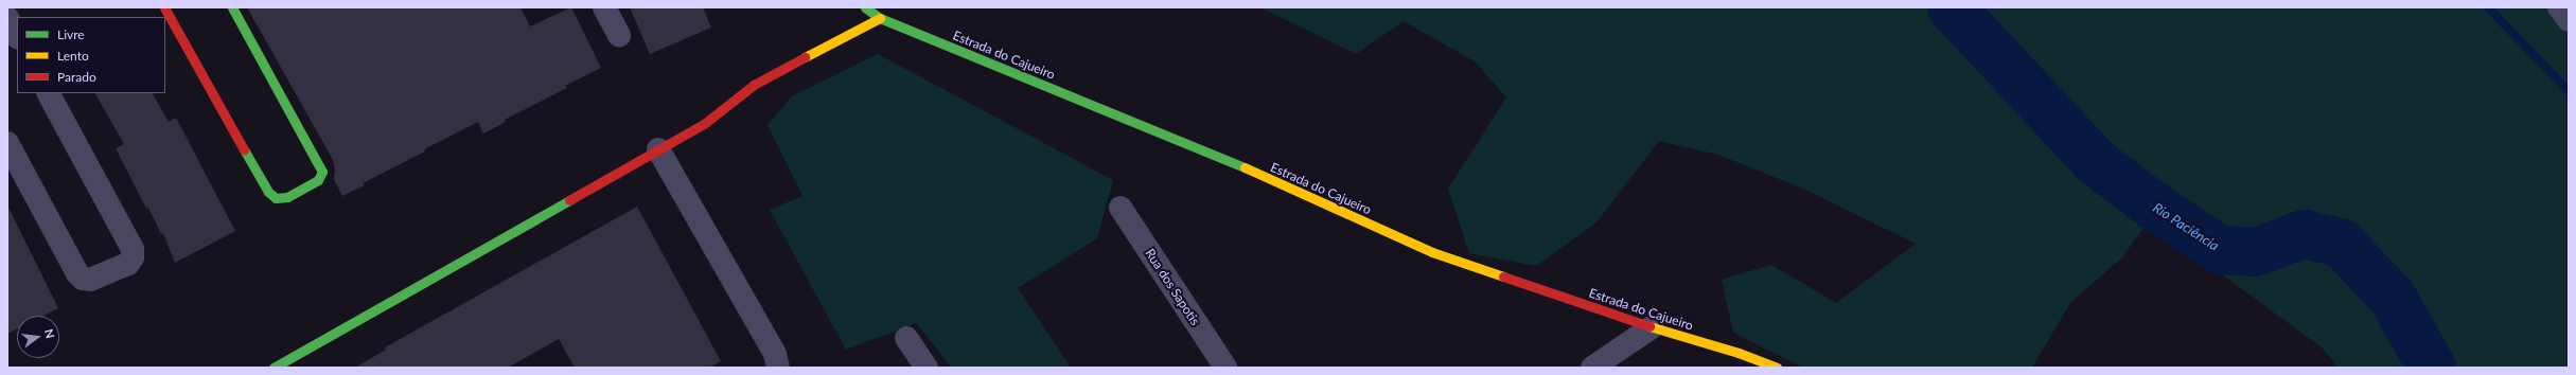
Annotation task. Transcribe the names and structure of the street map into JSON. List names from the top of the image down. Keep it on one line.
{"streets":{"street":["Estrada do Cajueiro","Rua dos Sapotis"]},"water":["Rio Paciência"],"legend":["Livre","Lento","Parado"],"north":"right"}
